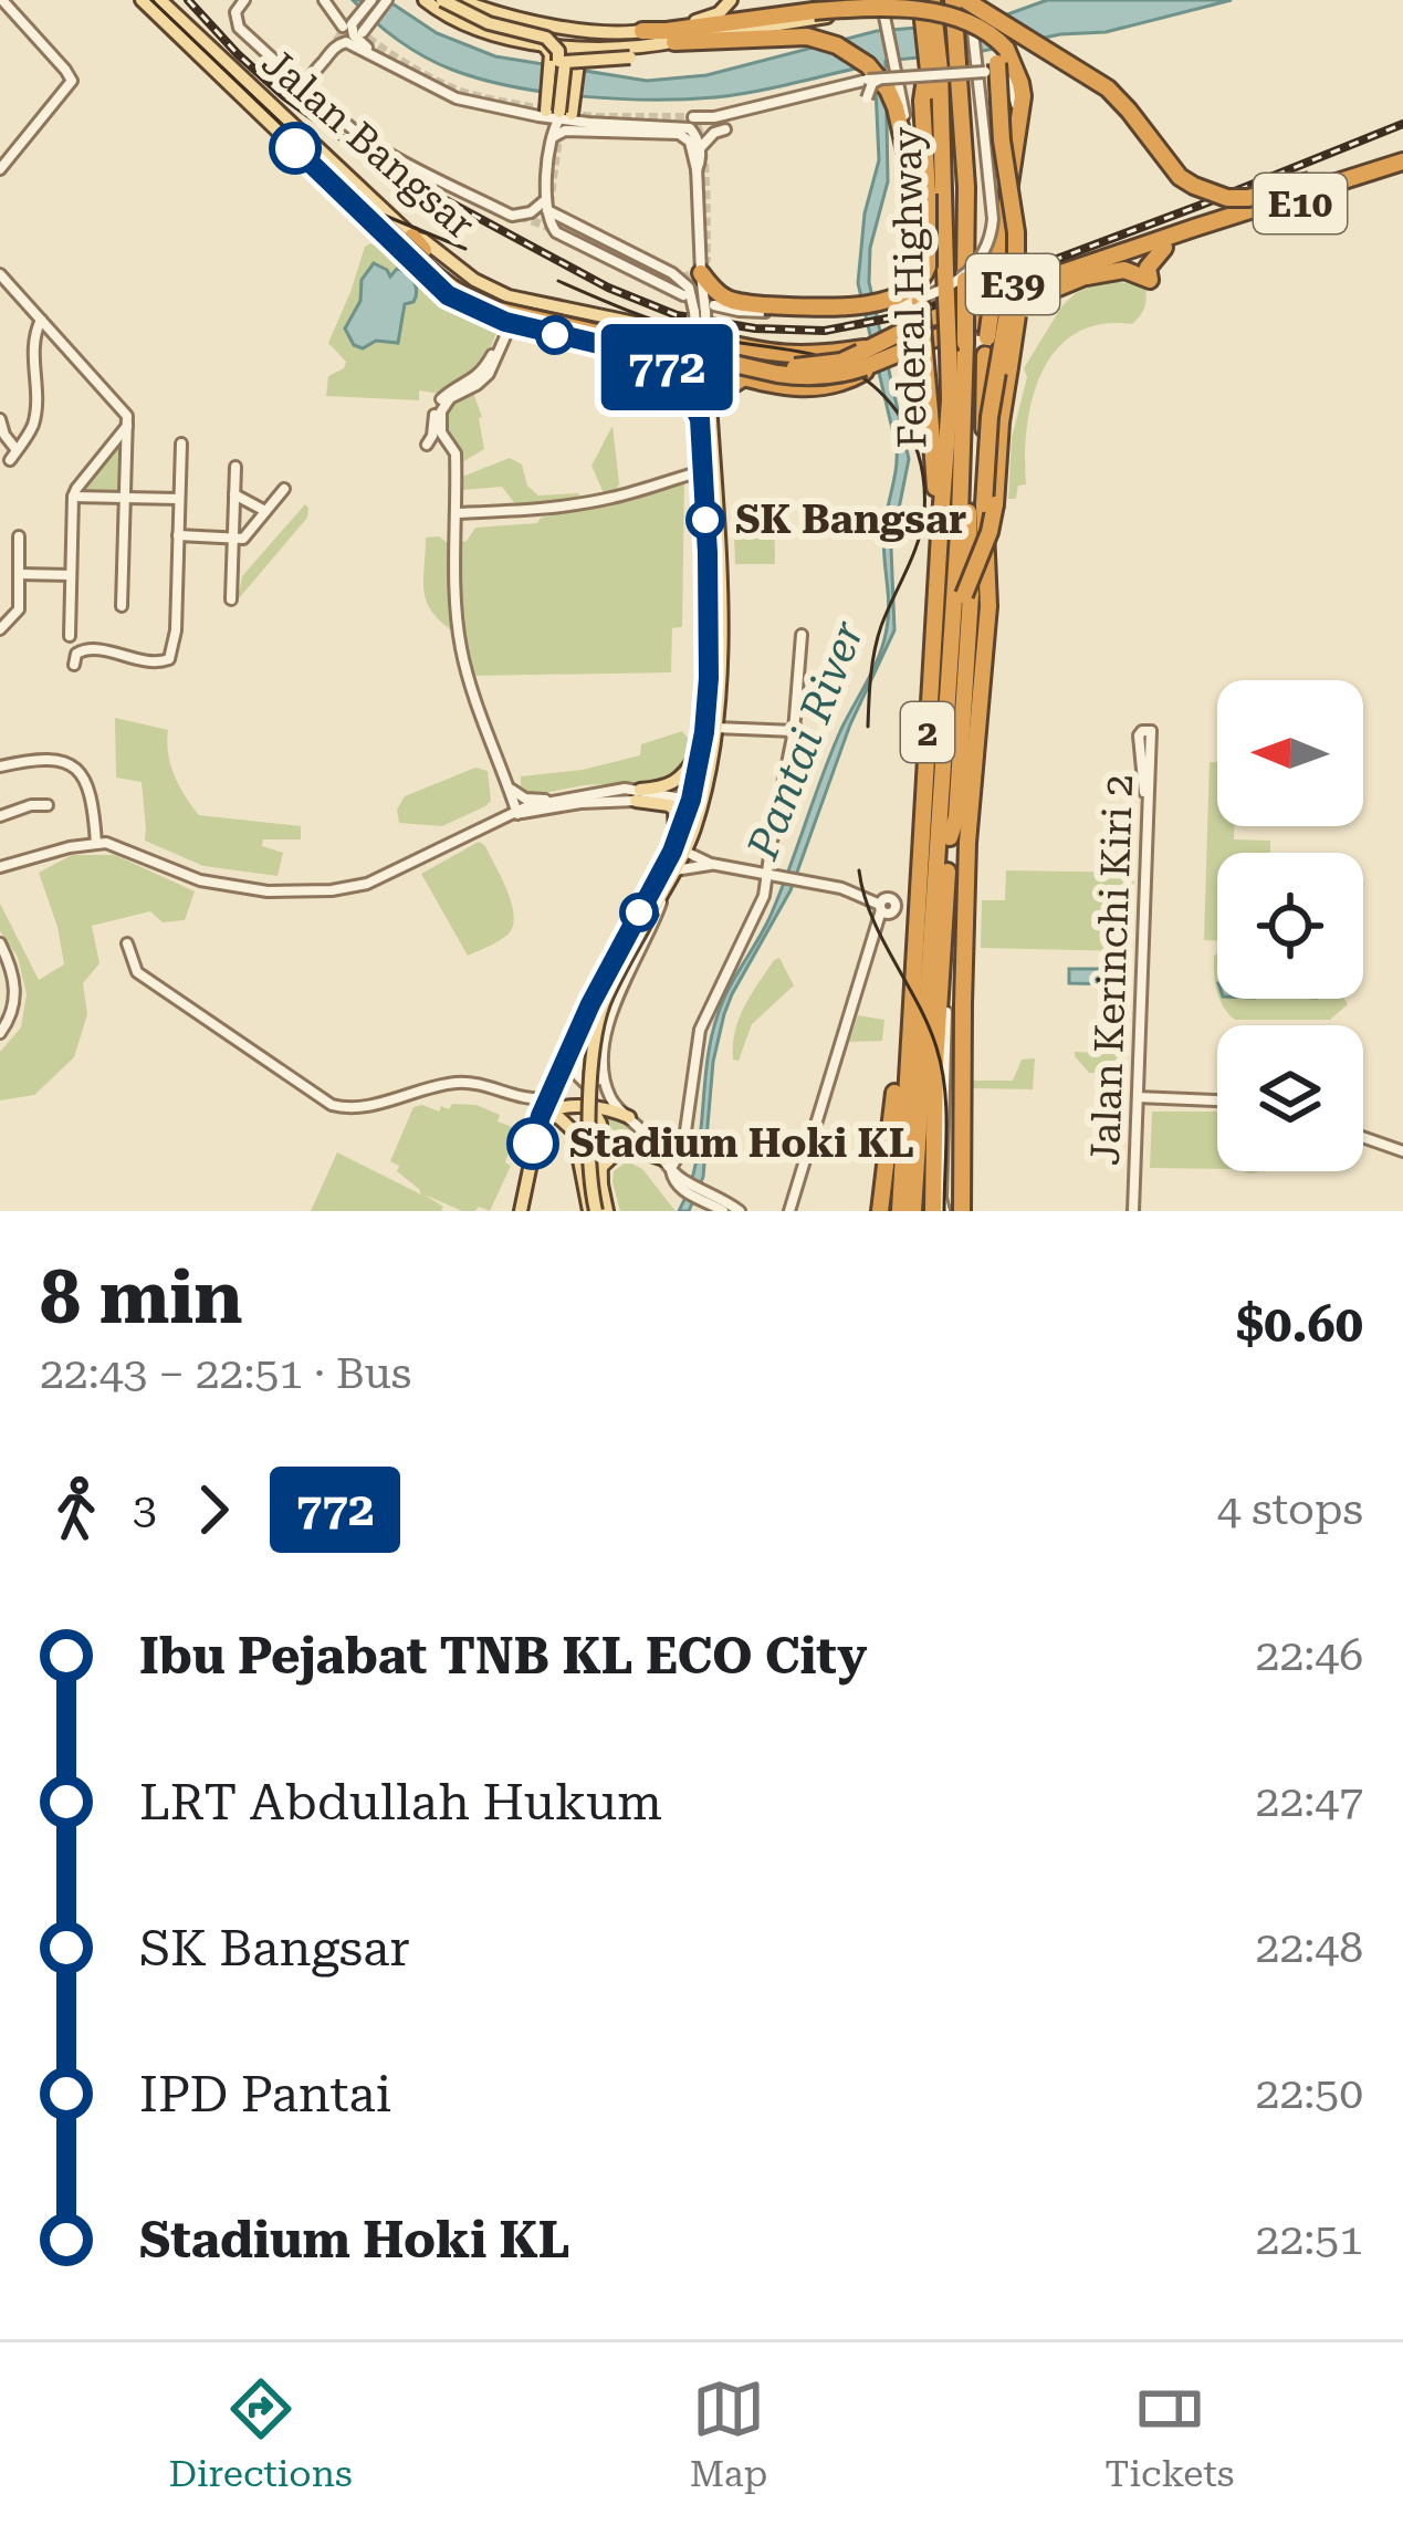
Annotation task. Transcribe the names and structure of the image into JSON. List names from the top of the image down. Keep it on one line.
{"streets":{"highway":["E10","E39","Federal Highway","2"],"main road":["Jalan Bangsar"],"street":["Jalan Kerinchi Kiri 2"]},"crossings":[["Jalan Bangsar","E10"],["E39","Federal Highway"]],"water":["Pantai River"],"places":["SK Bangsar","Stadium Hoki KL"],"lines":["bus line 772"],"north":"left","page":{"on_map":"772","heading":["8 min","22:43 – 22:51 · Bus","$0.60"],"legs":["3","772","4 stops"],"list":[{"name":"Ibu Pejabat TNB KL ECO City","value":"22:46"},{"name":"LRT Abdullah Hukum","value":"22:47"},{"name":"SK Bangsar","value":"22:48"},{"name":"IPD Pantai","value":"22:50"},{"name":"Stadium Hoki KL","value":"22:51"}],"tabs":["Directions","Map","Tickets"]}}
